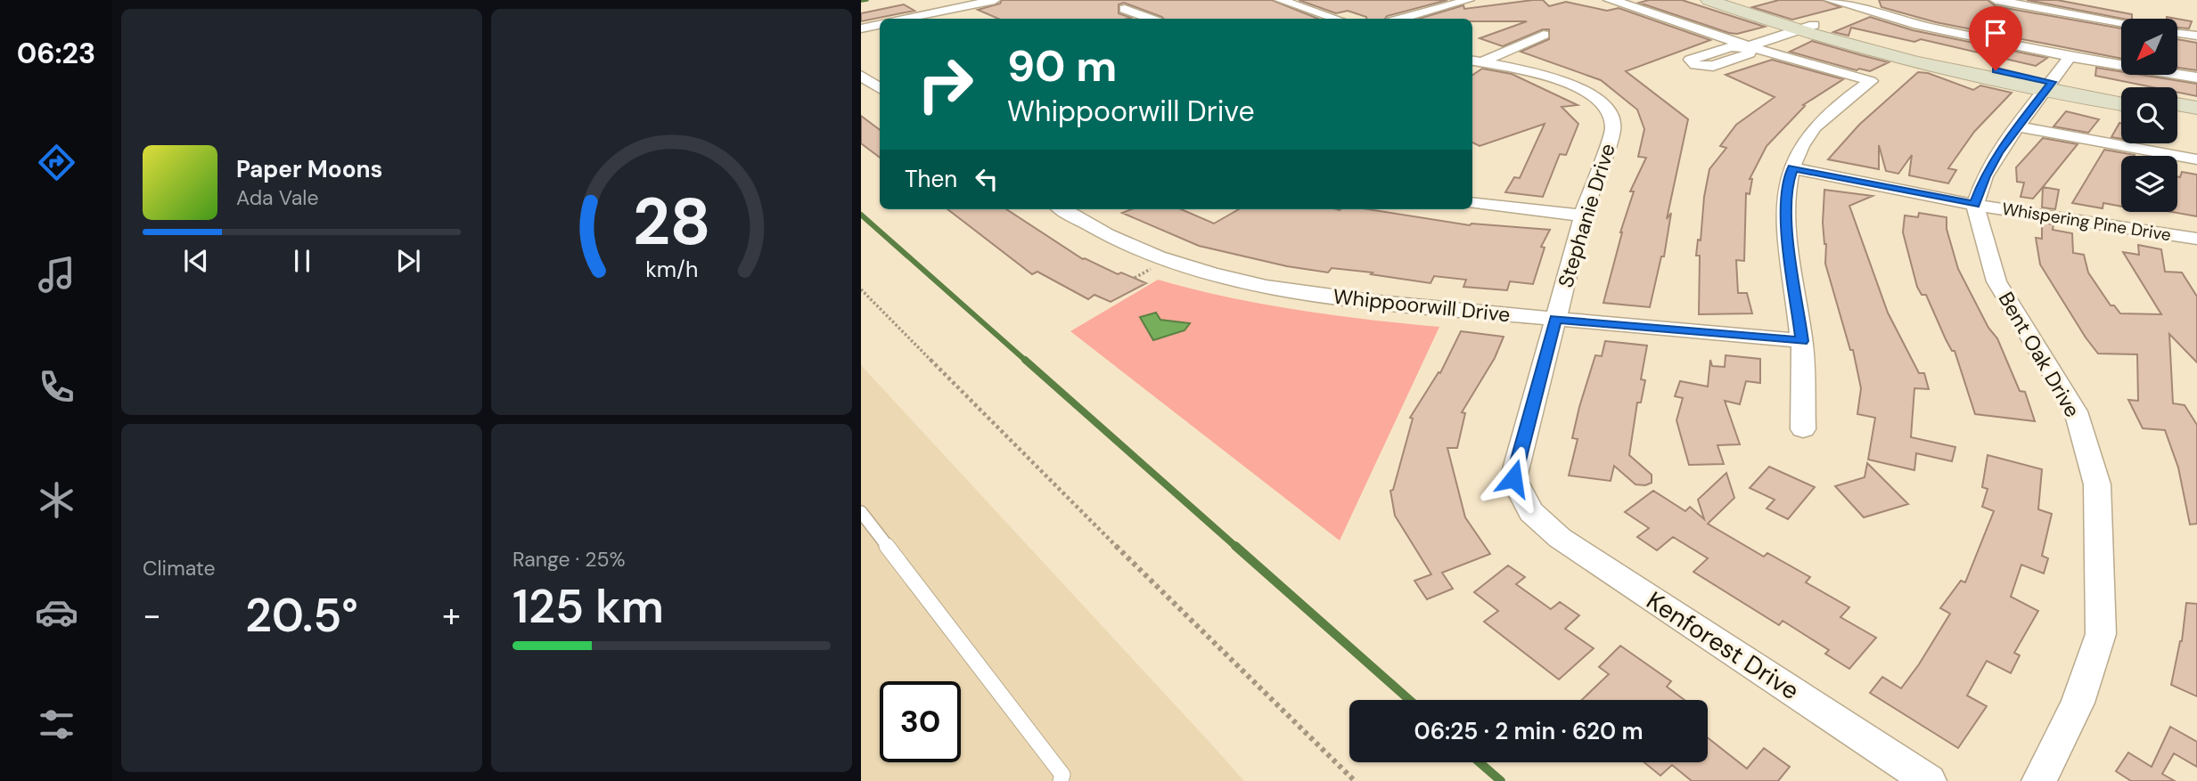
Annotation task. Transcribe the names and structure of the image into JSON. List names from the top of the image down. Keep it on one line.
{"streets":{"street":["Stephanie Drive","Whispering Pine Drive","Whippoorwill Drive","Bent Oak Drive","Kenforest Drive"]},"crossings":[["Stephanie Drive","Whippoorwill Drive"],["Stephanie Drive","Kenforest Drive"],["Whispering Pine Drive","Bent Oak Drive"]],"north":"bottom left","page":{"tabs":"06:23","turn":["90 m","Whippoorwill Drive"],"song":["Paper Moons","Ada Vale"],"then":"Then","tile":["Climate",["Range · 25%","125 km"]],"heat":["−","20.5°","+"],"limit":"30","trip":"06:25 · 2 min · 620 m","gauge":["28","km/h"]}}
